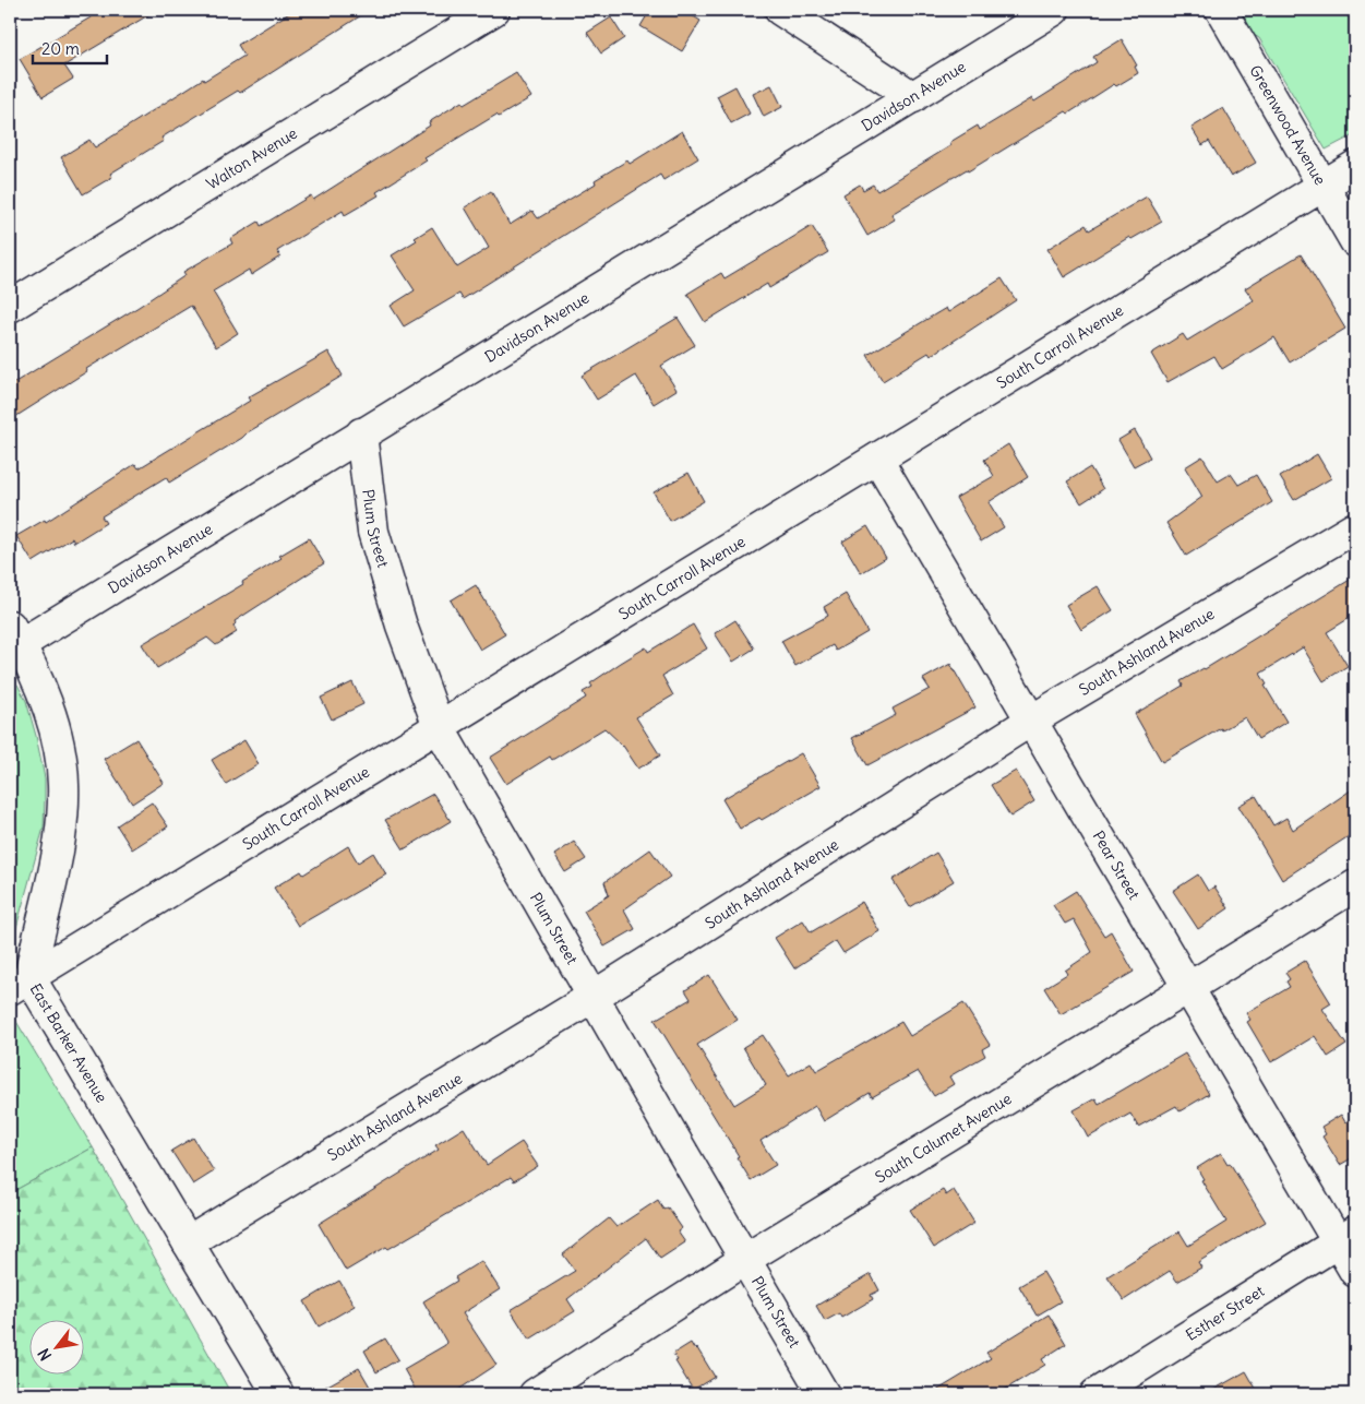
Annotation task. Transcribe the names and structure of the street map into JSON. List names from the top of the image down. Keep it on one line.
{"streets":{"street":["Davidson Avenue","Greenwood Avenue","Walton Avenue","South Carroll Avenue","Plum Street","South Ashland Avenue","Pear Street","East Barker Avenue","South Calumet Avenue","Esther Street"]},"crossings":[["Davidson Avenue","Plum Street"],["Davidson Avenue","East Barker Avenue"],["Greenwood Avenue","South Carroll Avenue"],["South Carroll Avenue","Plum Street"],["South Carroll Avenue","Pear Street"],["South Carroll Avenue","East Barker Avenue"],["Plum Street","South Ashland Avenue"],["Plum Street","South Calumet Avenue"],["South Ashland Avenue","Pear Street"],["South Ashland Avenue","East Barker Avenue"],["Pear Street","South Calumet Avenue"],["Pear Street","Esther Street"]],"scale_bar":"20 m","north":"bottom left"}
